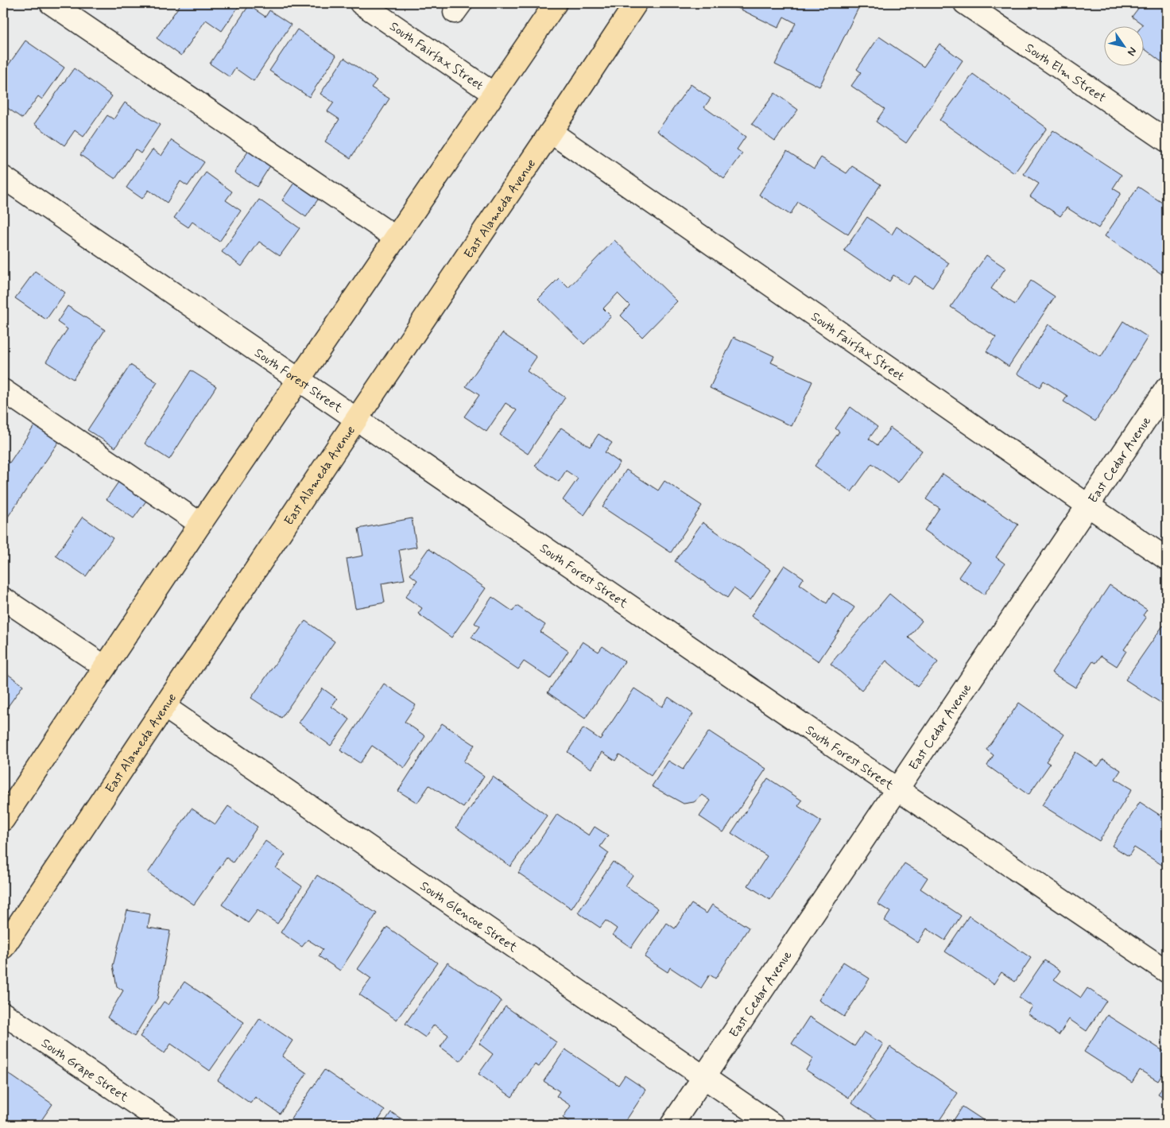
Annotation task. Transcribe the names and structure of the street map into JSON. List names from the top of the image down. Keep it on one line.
{"streets":{"main road":["East Alameda Avenue"],"street":["South Fairfax Street","South Elm Street","South Forest Street","East Cedar Avenue","South Glencoe Street","South Grape Street"]},"crossings":[["South Fairfax Street","East Alameda Avenue"],["South Fairfax Street","East Cedar Avenue"],["East Alameda Avenue","South Forest Street"],["East Alameda Avenue","South Glencoe Street"],["South Forest Street","East Cedar Avenue"],["East Cedar Avenue","South Glencoe Street"]],"north":"bottom right"}
